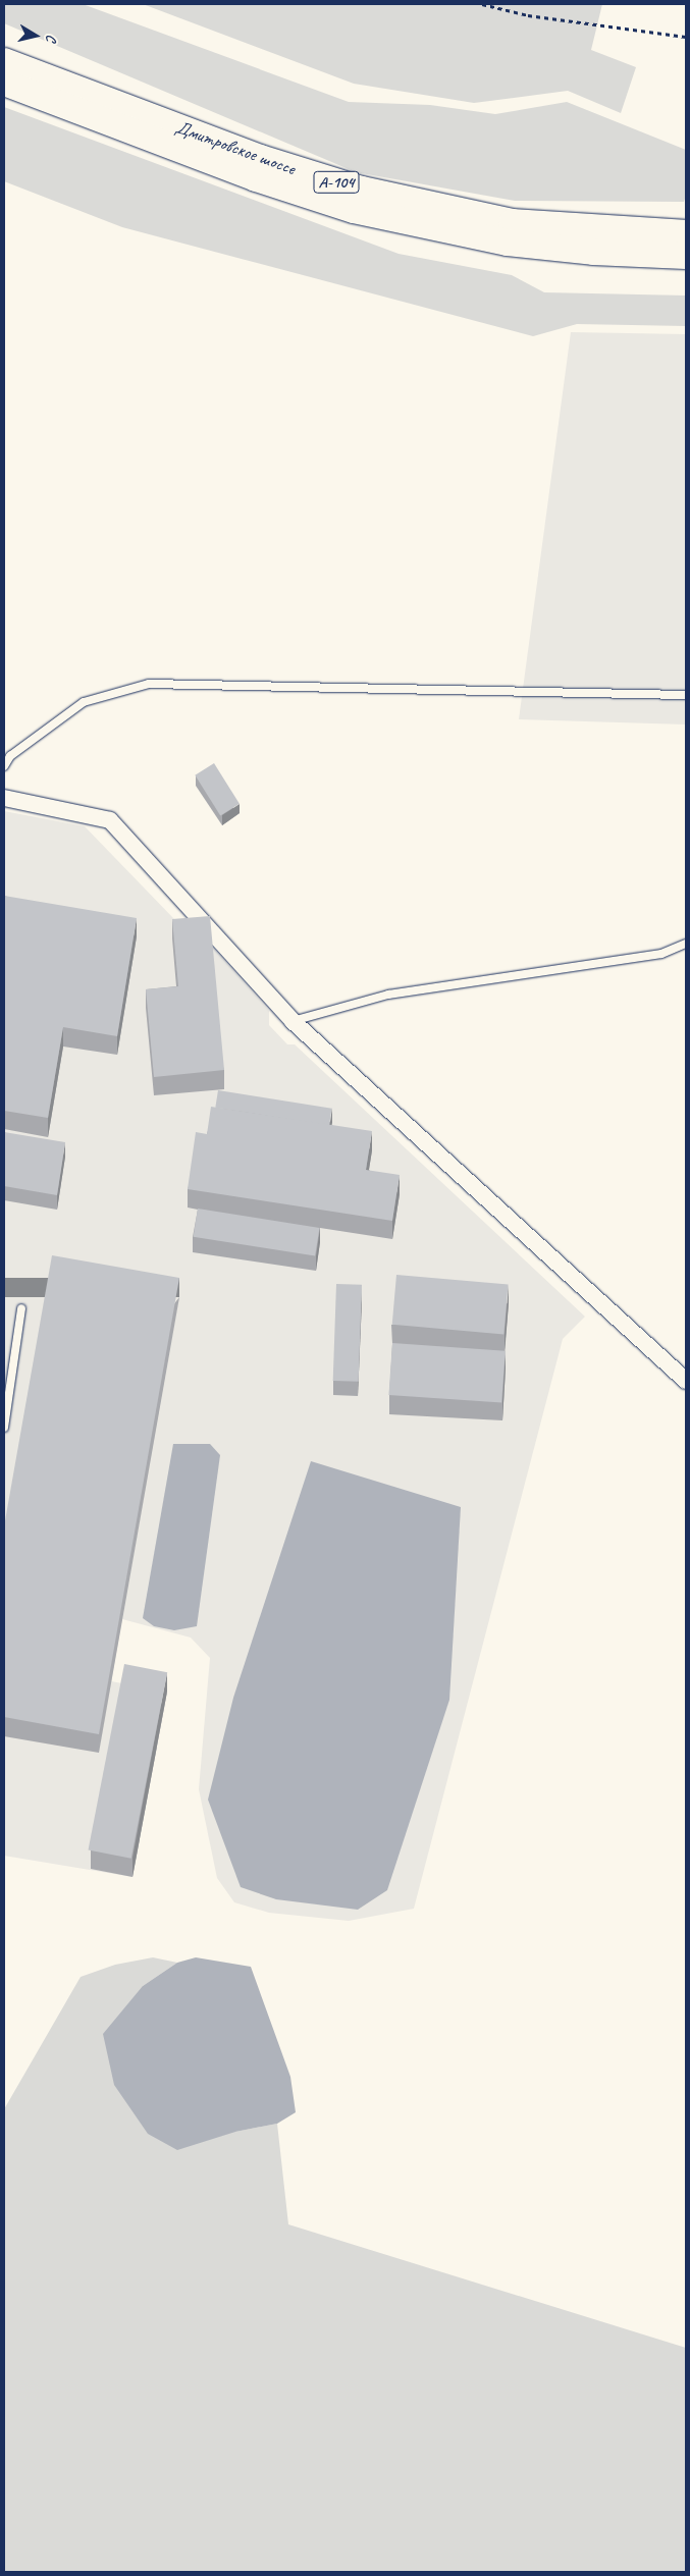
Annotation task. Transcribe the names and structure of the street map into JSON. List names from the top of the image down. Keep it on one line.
{"streets":{"highway":["Дмитровское шоссе","А-104"]},"north":"right"}
